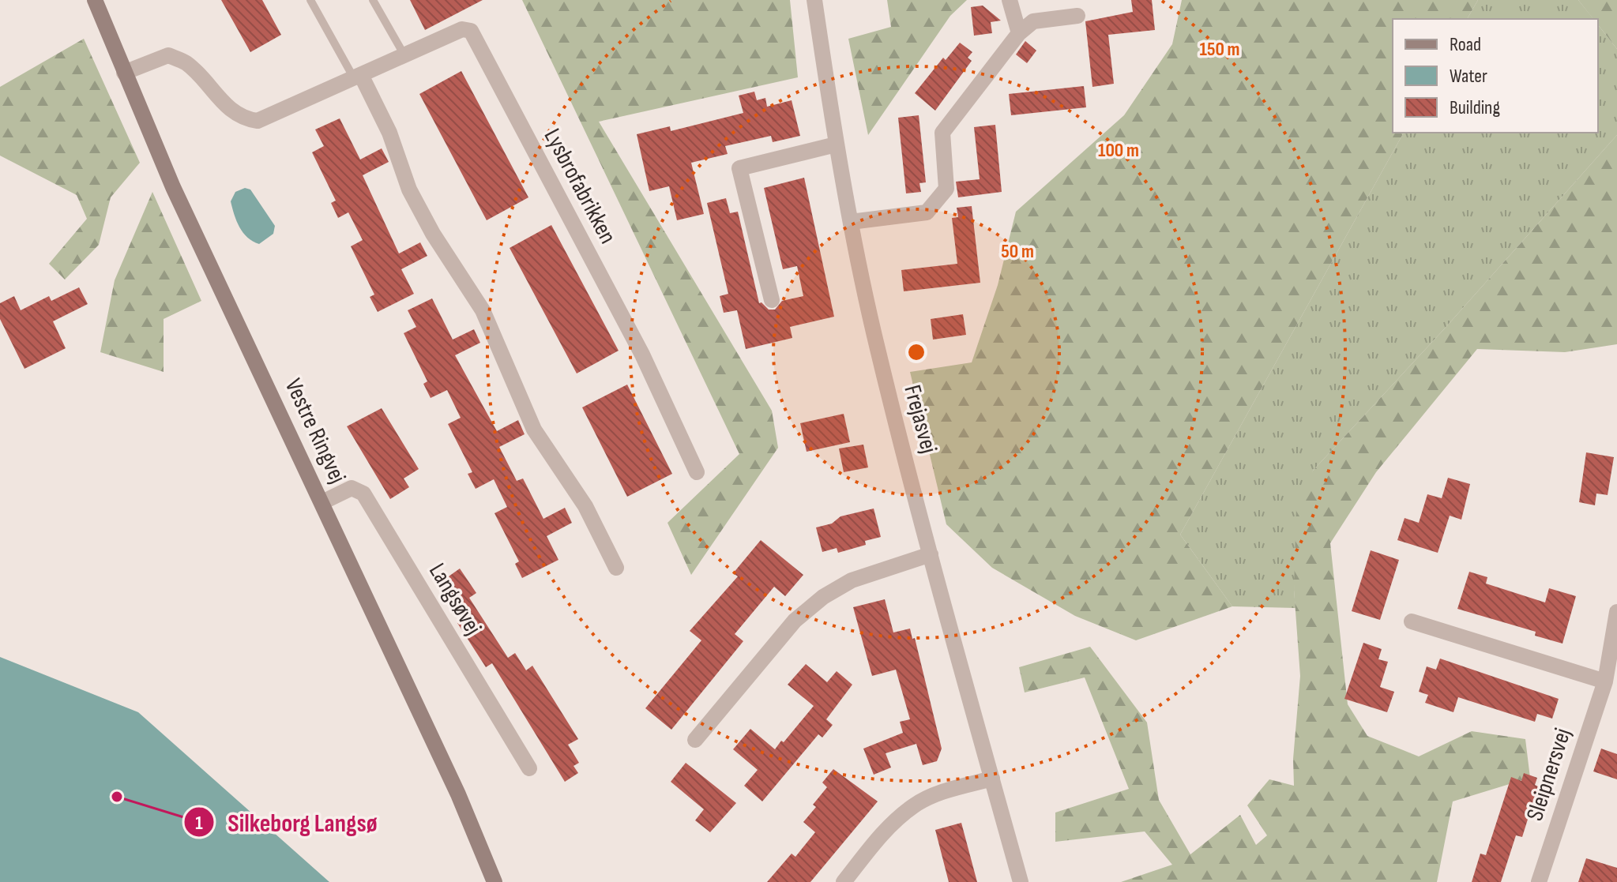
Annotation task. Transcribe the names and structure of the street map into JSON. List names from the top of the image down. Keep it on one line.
{"streets":{"main road":["Vestre Ringvej"],"street":["Lysbrofabrikken","Frejasvej","Langsøvej","Sleipnersvej"]},"crossings":[["Lysbrofabrikken","Vestre Ringvej"],["Vestre Ringvej","Langsøvej"]],"places":["Silkeborg Langsø"],"legend":["Road","Water","Building"],"rings":["150 m","100 m","50 m"]}
